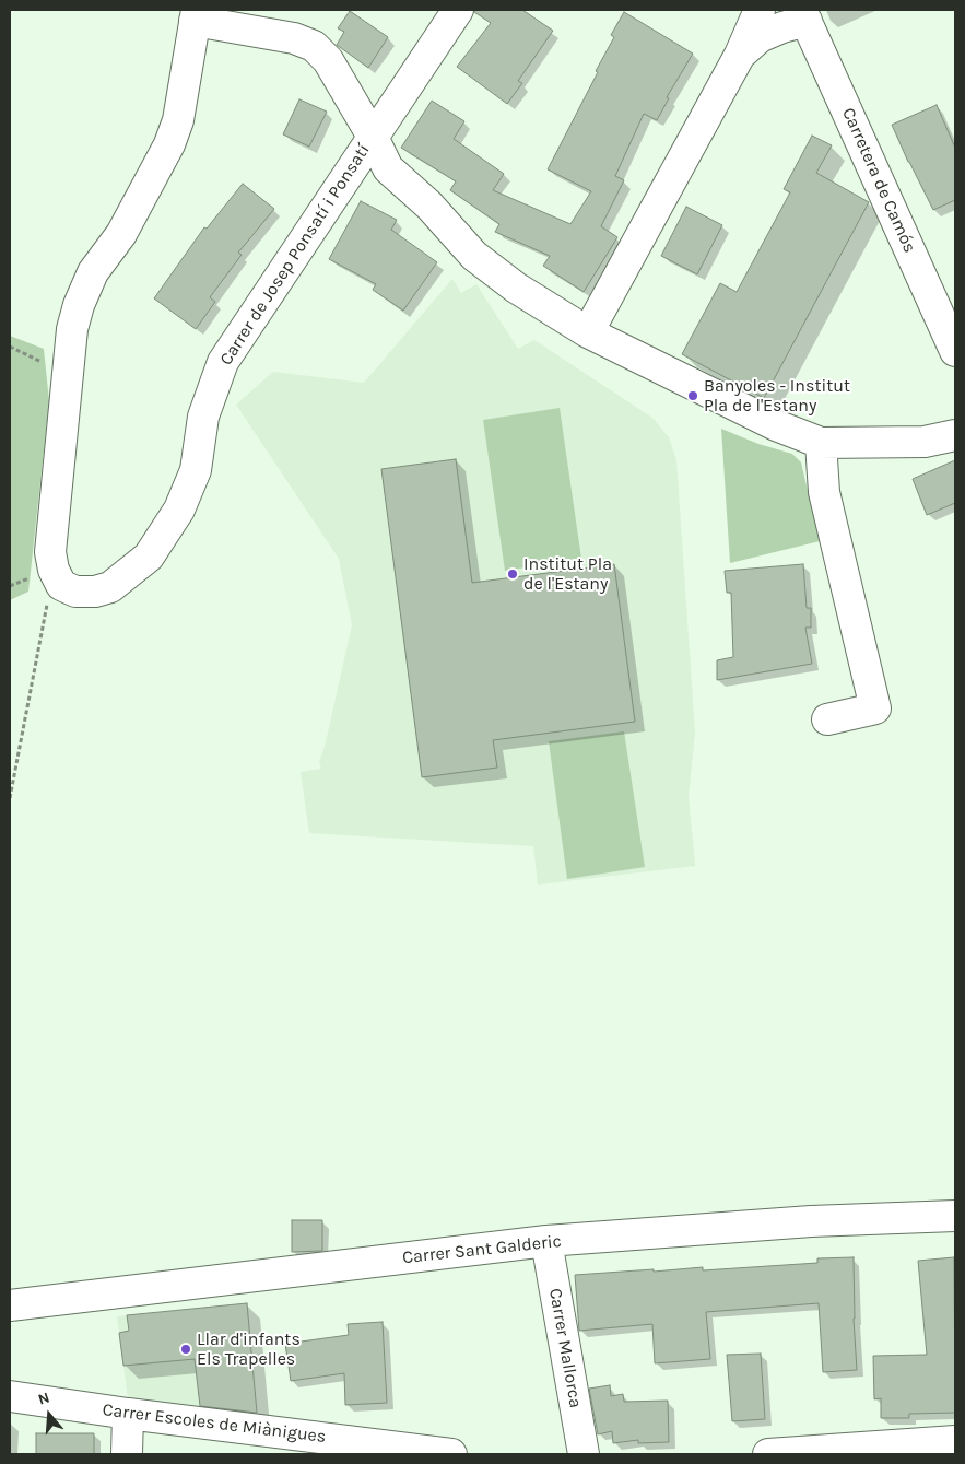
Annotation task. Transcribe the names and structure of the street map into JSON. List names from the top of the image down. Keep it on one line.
{"streets":{"street":["Carretera de Camós","Carrer de Josep Ponsatí i Ponsatí","Carrer Sant Galderic","Carrer Mallorca","Carrer Escoles de Miànigues"]},"crossings":[["Carrer Sant Galderic","Carrer Mallorca"]],"places":["Banyoles - Institut Pla de l'Estany","Institut Pla de l'Estany","Llar d'infants Els Trapelles"],"north":"top"}
